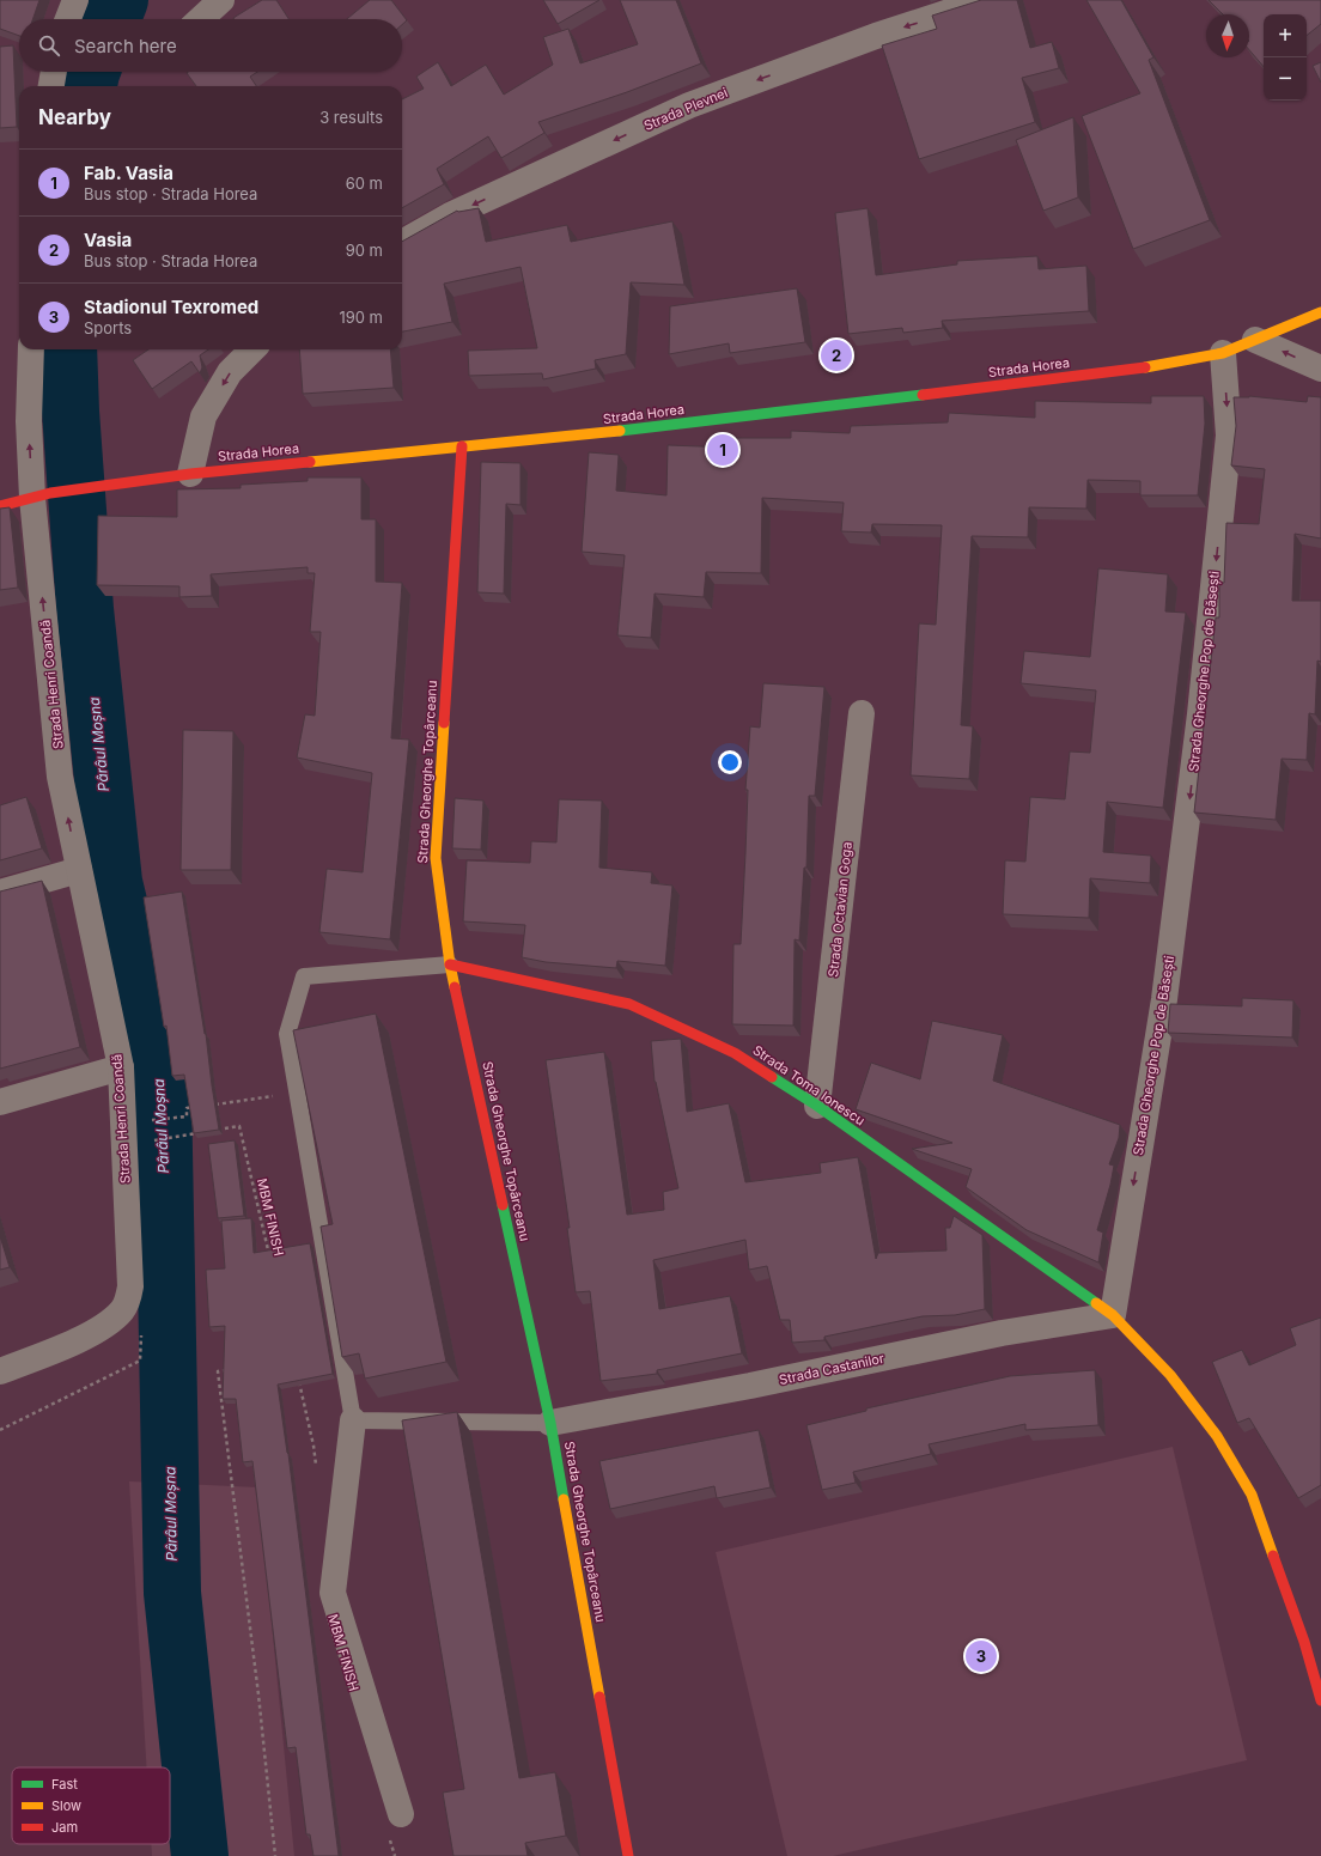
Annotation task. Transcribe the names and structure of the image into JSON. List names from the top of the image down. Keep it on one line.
{"streets":{"street":["Strada Plevnei","Strada Horea","Strada Gheorghe Pop de Băsești","Strada Henri Coandă","Strada Gheorghe Topârceanu","Strada Octavian Goga","Strada Toma Ionescu","Strada Castanilor"],"path":["MBM FINISH"]},"crossings":[["Strada Horea","Strada Gheorghe Pop de Băsești"],["Strada Horea","Strada Henri Coandă"],["Strada Horea","Strada Gheorghe Topârceanu"],["Strada Gheorghe Pop de Băsești","Strada Toma Ionescu"],["Strada Gheorghe Pop de Băsești","Strada Castanilor"],["Strada Gheorghe Topârceanu","Strada Toma Ionescu"],["Strada Gheorghe Topârceanu","Strada Castanilor"],["Strada Octavian Goga","Strada Toma Ionescu"],["Strada Toma Ionescu","Strada Castanilor"]],"one_way":["Strada Plevnei","Strada Gheorghe Pop de Băsești","Strada Henri Coandă"],"water":["Pârâul Moșna"],"legend":["Fast","Slow","Jam"],"north":"bottom","page":{"map_buttons":["+","−"],"search":"Search here","heading":["Nearby","3 results"],"list":[{"mark":"1","name":"Fab. Vasia","note":"Bus stop · Strada Horea","value":"60 m"},{"mark":"2","name":"Vasia","note":"Bus stop · Strada Horea","value":"90 m"},{"mark":"3","name":"Stadionul Texromed","note":"Sports","value":"190 m"}],"pins":["2","1","3"]}}
